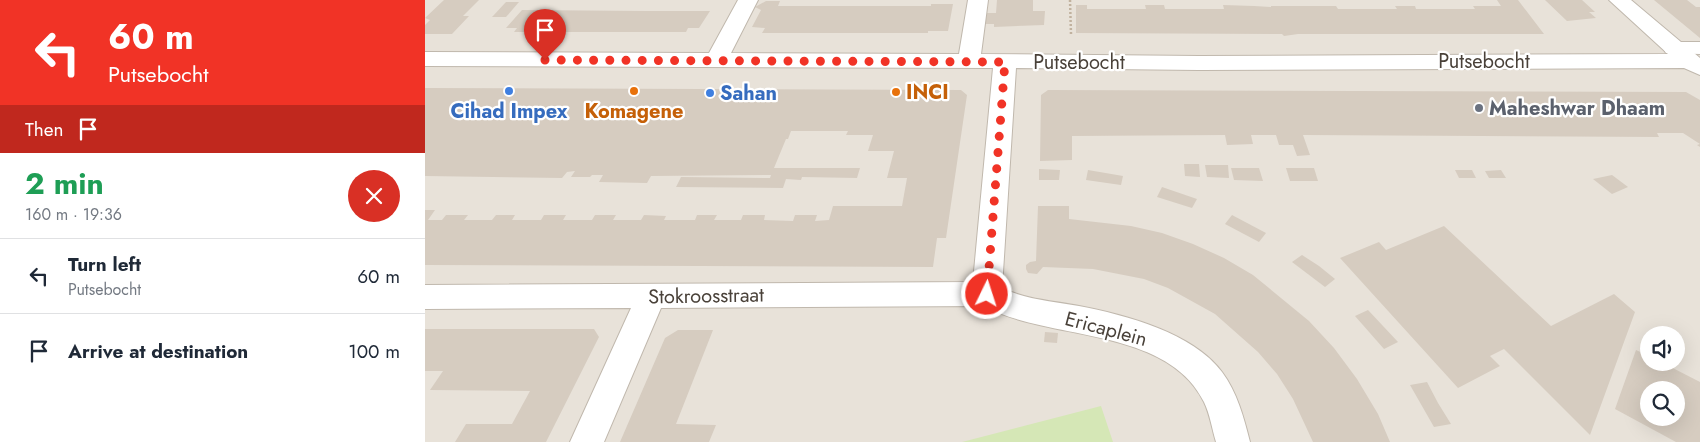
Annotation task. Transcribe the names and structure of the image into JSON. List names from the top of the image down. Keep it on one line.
{"streets":{"street":["Putsebocht","Stokroosstraat","Ericaplein"]},"crossings":[["Stokroosstraat","Ericaplein"]],"places":["Cihad Impex","Komagene","INCI","Sahan","Maheshwar Dhaam"],"page":{"turn":["60 m","Putsebocht"],"then":"Then","heading":["2 min","160 m · 19:36"],"list":[{"name":"Turn left","note":"Putsebocht","value":"60 m"},{"name":"Arrive at destination","value":"100 m"}]}}
